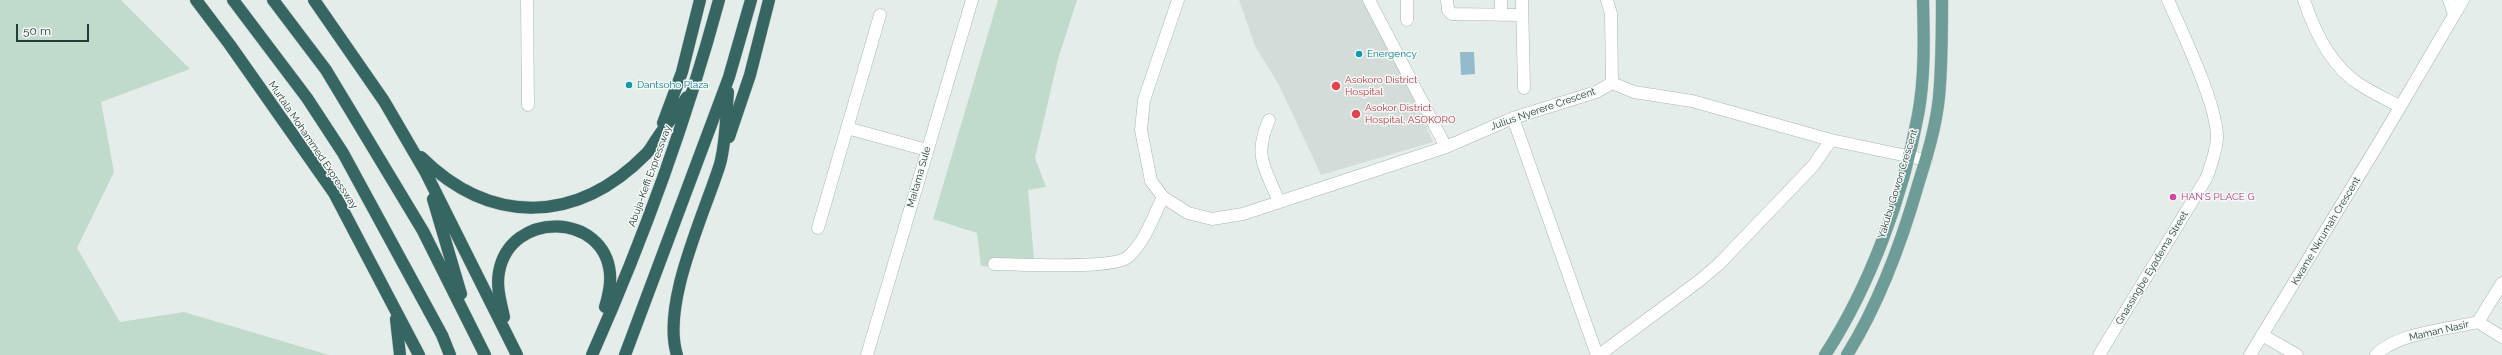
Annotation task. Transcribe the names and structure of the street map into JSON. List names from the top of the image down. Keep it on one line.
{"streets":{"highway":["Murtala Mohammed Expressway","Abuja-Keffi Expressway"],"main road":["Yakubu Gowon Crescent"],"street":["Julius Nyerere Crescent","Maitama Sule","Kwame Nkrumah Crescent","Gnassingbe Eyadema Street","Maman Nasir"]},"places":["Energency","Dantsoho Plaza","Asokoro District Hospital","Asokor District Hospital, ASOKORO","HAN'S PLACE G"],"scale_bar":"50 m"}
